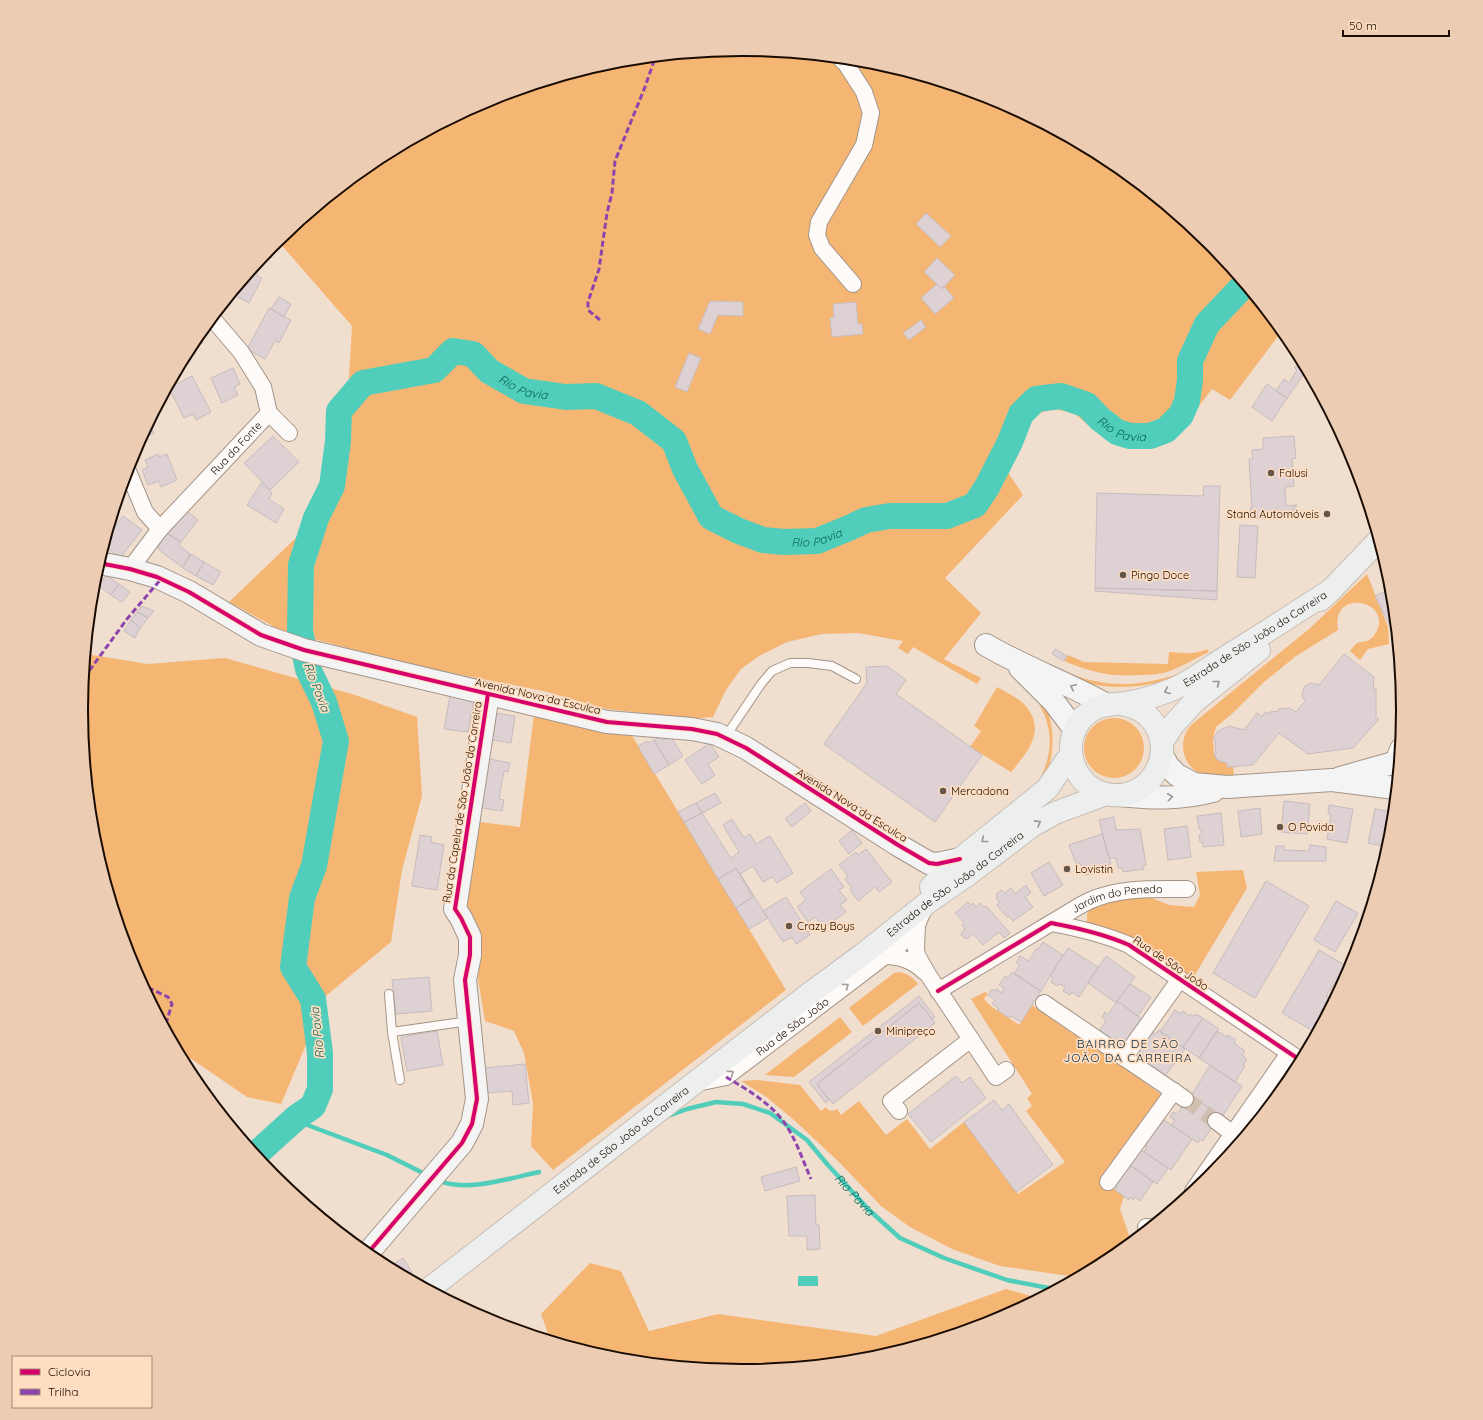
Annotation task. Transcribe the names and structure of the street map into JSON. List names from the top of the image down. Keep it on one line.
{"streets":{"main road":["Estrada de São João da Carreira"],"street":["Rua da Fonte","Avenida Nova da Esculca","Rua da Capela de São João da Carreira","Jardim do Penedo","Rua de São João"]},"crossings":[["Rua da Fonte","Avenida Nova da Esculca"],["Estrada de São João da Carreira","Avenida Nova da Esculca"],["Estrada de São João da Carreira","Rua de São João"],["Avenida Nova da Esculca","Rua da Capela de São João da Carreira"],["Avenida Nova da Esculca","Rua de São João"],["Jardim do Penedo","Rua de São João"]],"districts":["BAIRRO DE SÃO JOÃO DA CARREIRA"],"water":["Rio Pavia"],"places":["Falusi","Stand Automóveis","Pingo Doce","Mercadona","O Povida","Lovistin","Crazy Boys","Minipreço"],"legend":["Ciclovia","Trilha"],"scale_bar":"50 m"}
